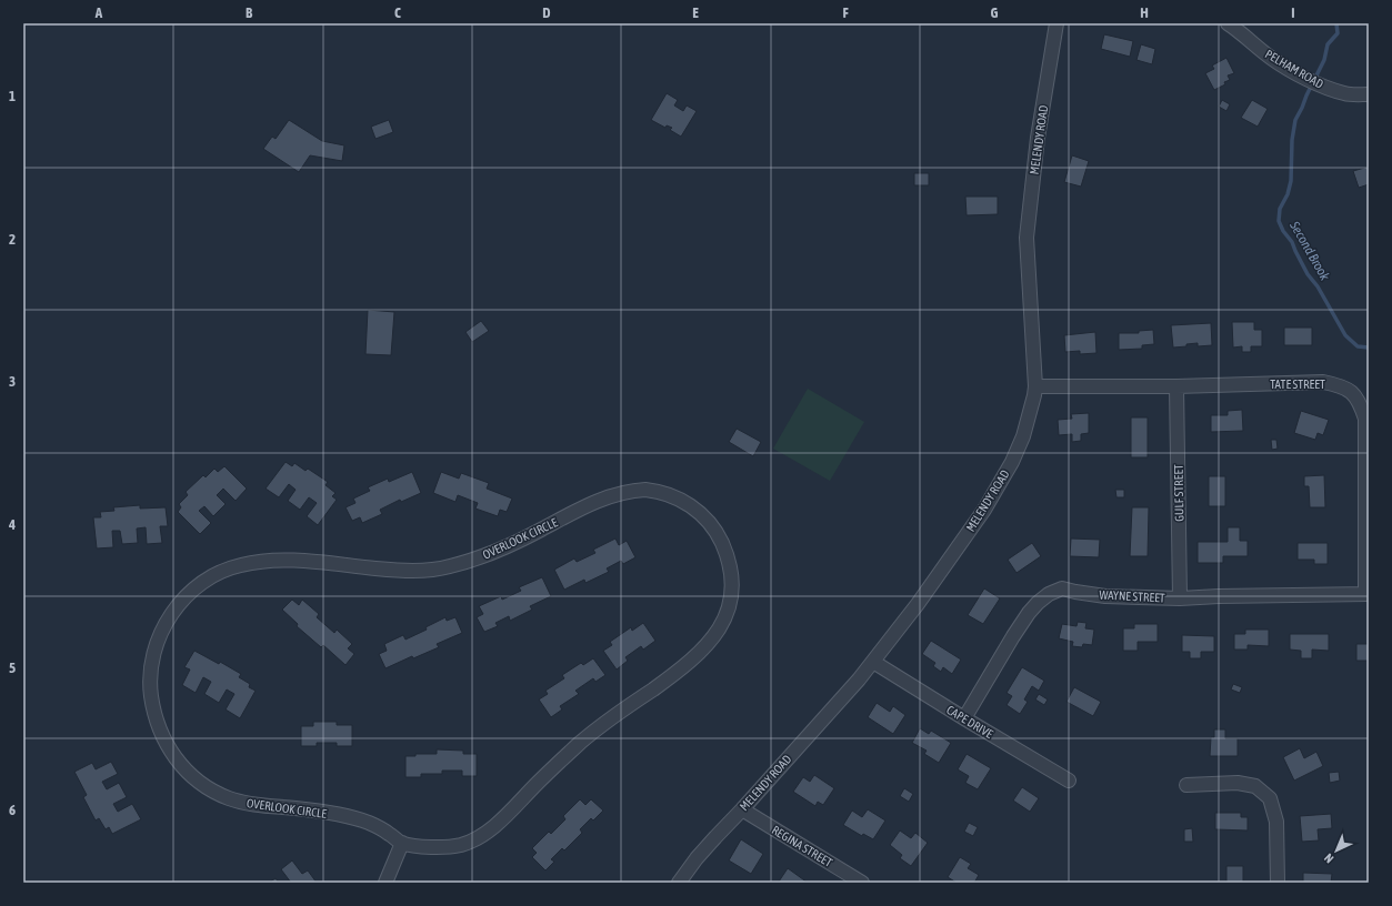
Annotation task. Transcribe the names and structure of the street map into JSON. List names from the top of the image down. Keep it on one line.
{"streets":{"street":["PELHAM ROAD","MELENDY ROAD","TATE STREET","GULF STREET","OVERLOOK CIRCLE","WAYNE STREET","CAPE DRIVE","REGINA STREET"]},"crossings":[["MELENDY ROAD","TATE STREET"],["MELENDY ROAD","CAPE DRIVE"],["MELENDY ROAD","REGINA STREET"],["TATE STREET","GULF STREET"],["TATE STREET","WAYNE STREET"],["GULF STREET","WAYNE STREET"],["WAYNE STREET","CAPE DRIVE"]],"water":["Second Brook"],"north":"bottom left","grid":{"columns":["A","B","C","D","E","F","G","H","I"],"rows":["1","2","3","4","5","6"]}}
